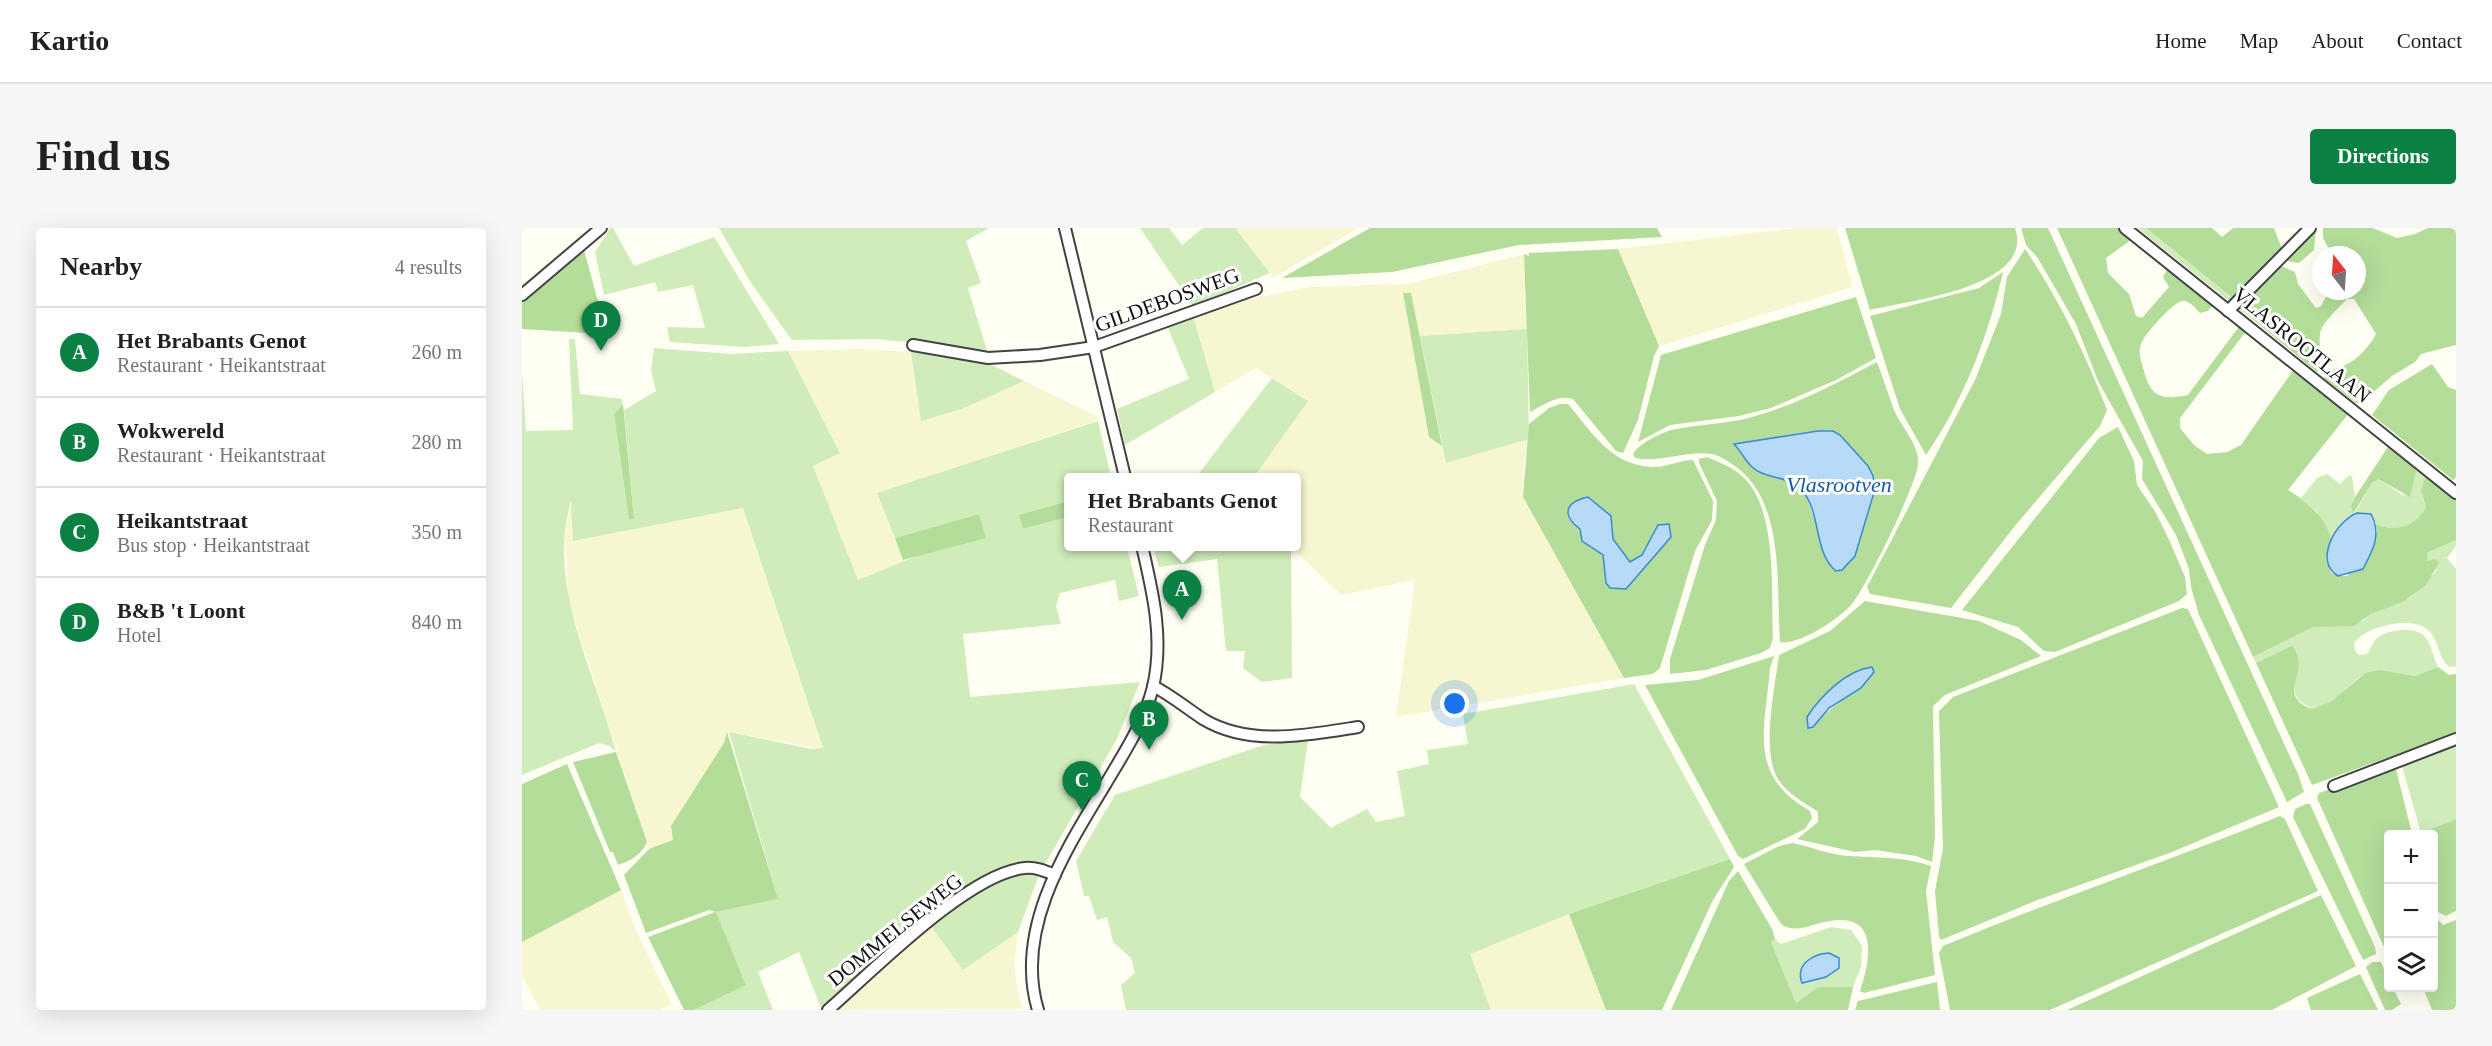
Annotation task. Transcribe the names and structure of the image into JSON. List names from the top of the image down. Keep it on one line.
{"streets":{"street":["GILDEBOSWEG","VLASROOTLAAN","DOMMELSEWEG"]},"water":["Vlasrootven"],"north":"top","page":{"header":"Kartio","nav":["Home","Map","About","Contact"],"buttons":"Directions","title":"Find us","heading":["Nearby","4 results"],"pins":["D","A","B","C"],"list":[{"mark":"A","name":"Het Brabants Genot","note":"Restaurant · Heikantstraat","value":"260 m"},{"mark":"B","name":"Wokwereld","note":"Restaurant · Heikantstraat","value":"280 m"},{"mark":"C","name":"Heikantstraat","note":"Bus stop · Heikantstraat","value":"350 m"},{"mark":"D","name":"B&B 't Loont","note":"Hotel","value":"840 m"}],"popup":["Het Brabants Genot","Restaurant"],"map_buttons":["+","−"]}}
